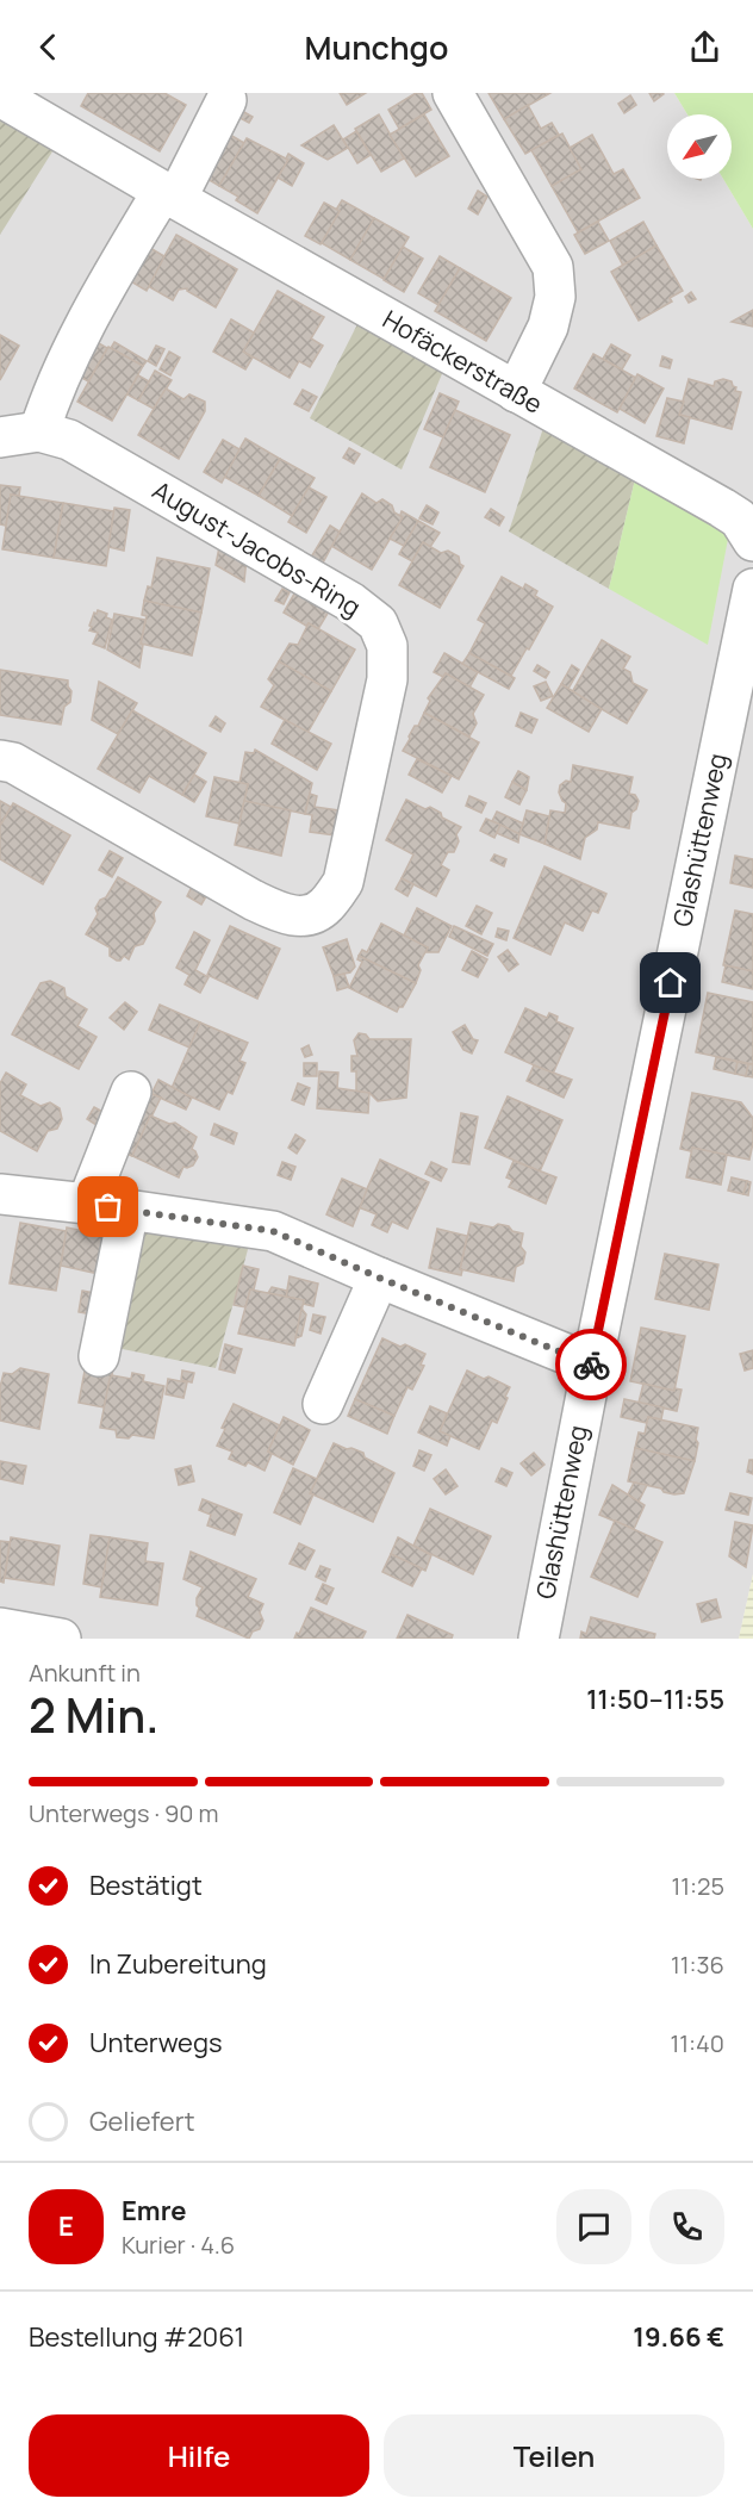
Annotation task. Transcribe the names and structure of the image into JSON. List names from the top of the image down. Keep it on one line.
{"streets":{"street":["Hofäckerstraße","August-Jacobs-Ring","Glashüttenweg"]},"north":"bottom left","page":{"header":"Munchgo","heading":["2 Min.","Ankunft in","11:50–11:55"],"panel":["Emre","Kurier · 4.6","Bestellung #2061","19.66 €"],"bar":"Unterwegs · 90 m","list":[["Bestätigt","11:25"],["In Zubereitung","11:36"],["Unterwegs","11:40"],"Geliefert"],"round":"E","buttons":["Hilfe","Teilen"]}}
